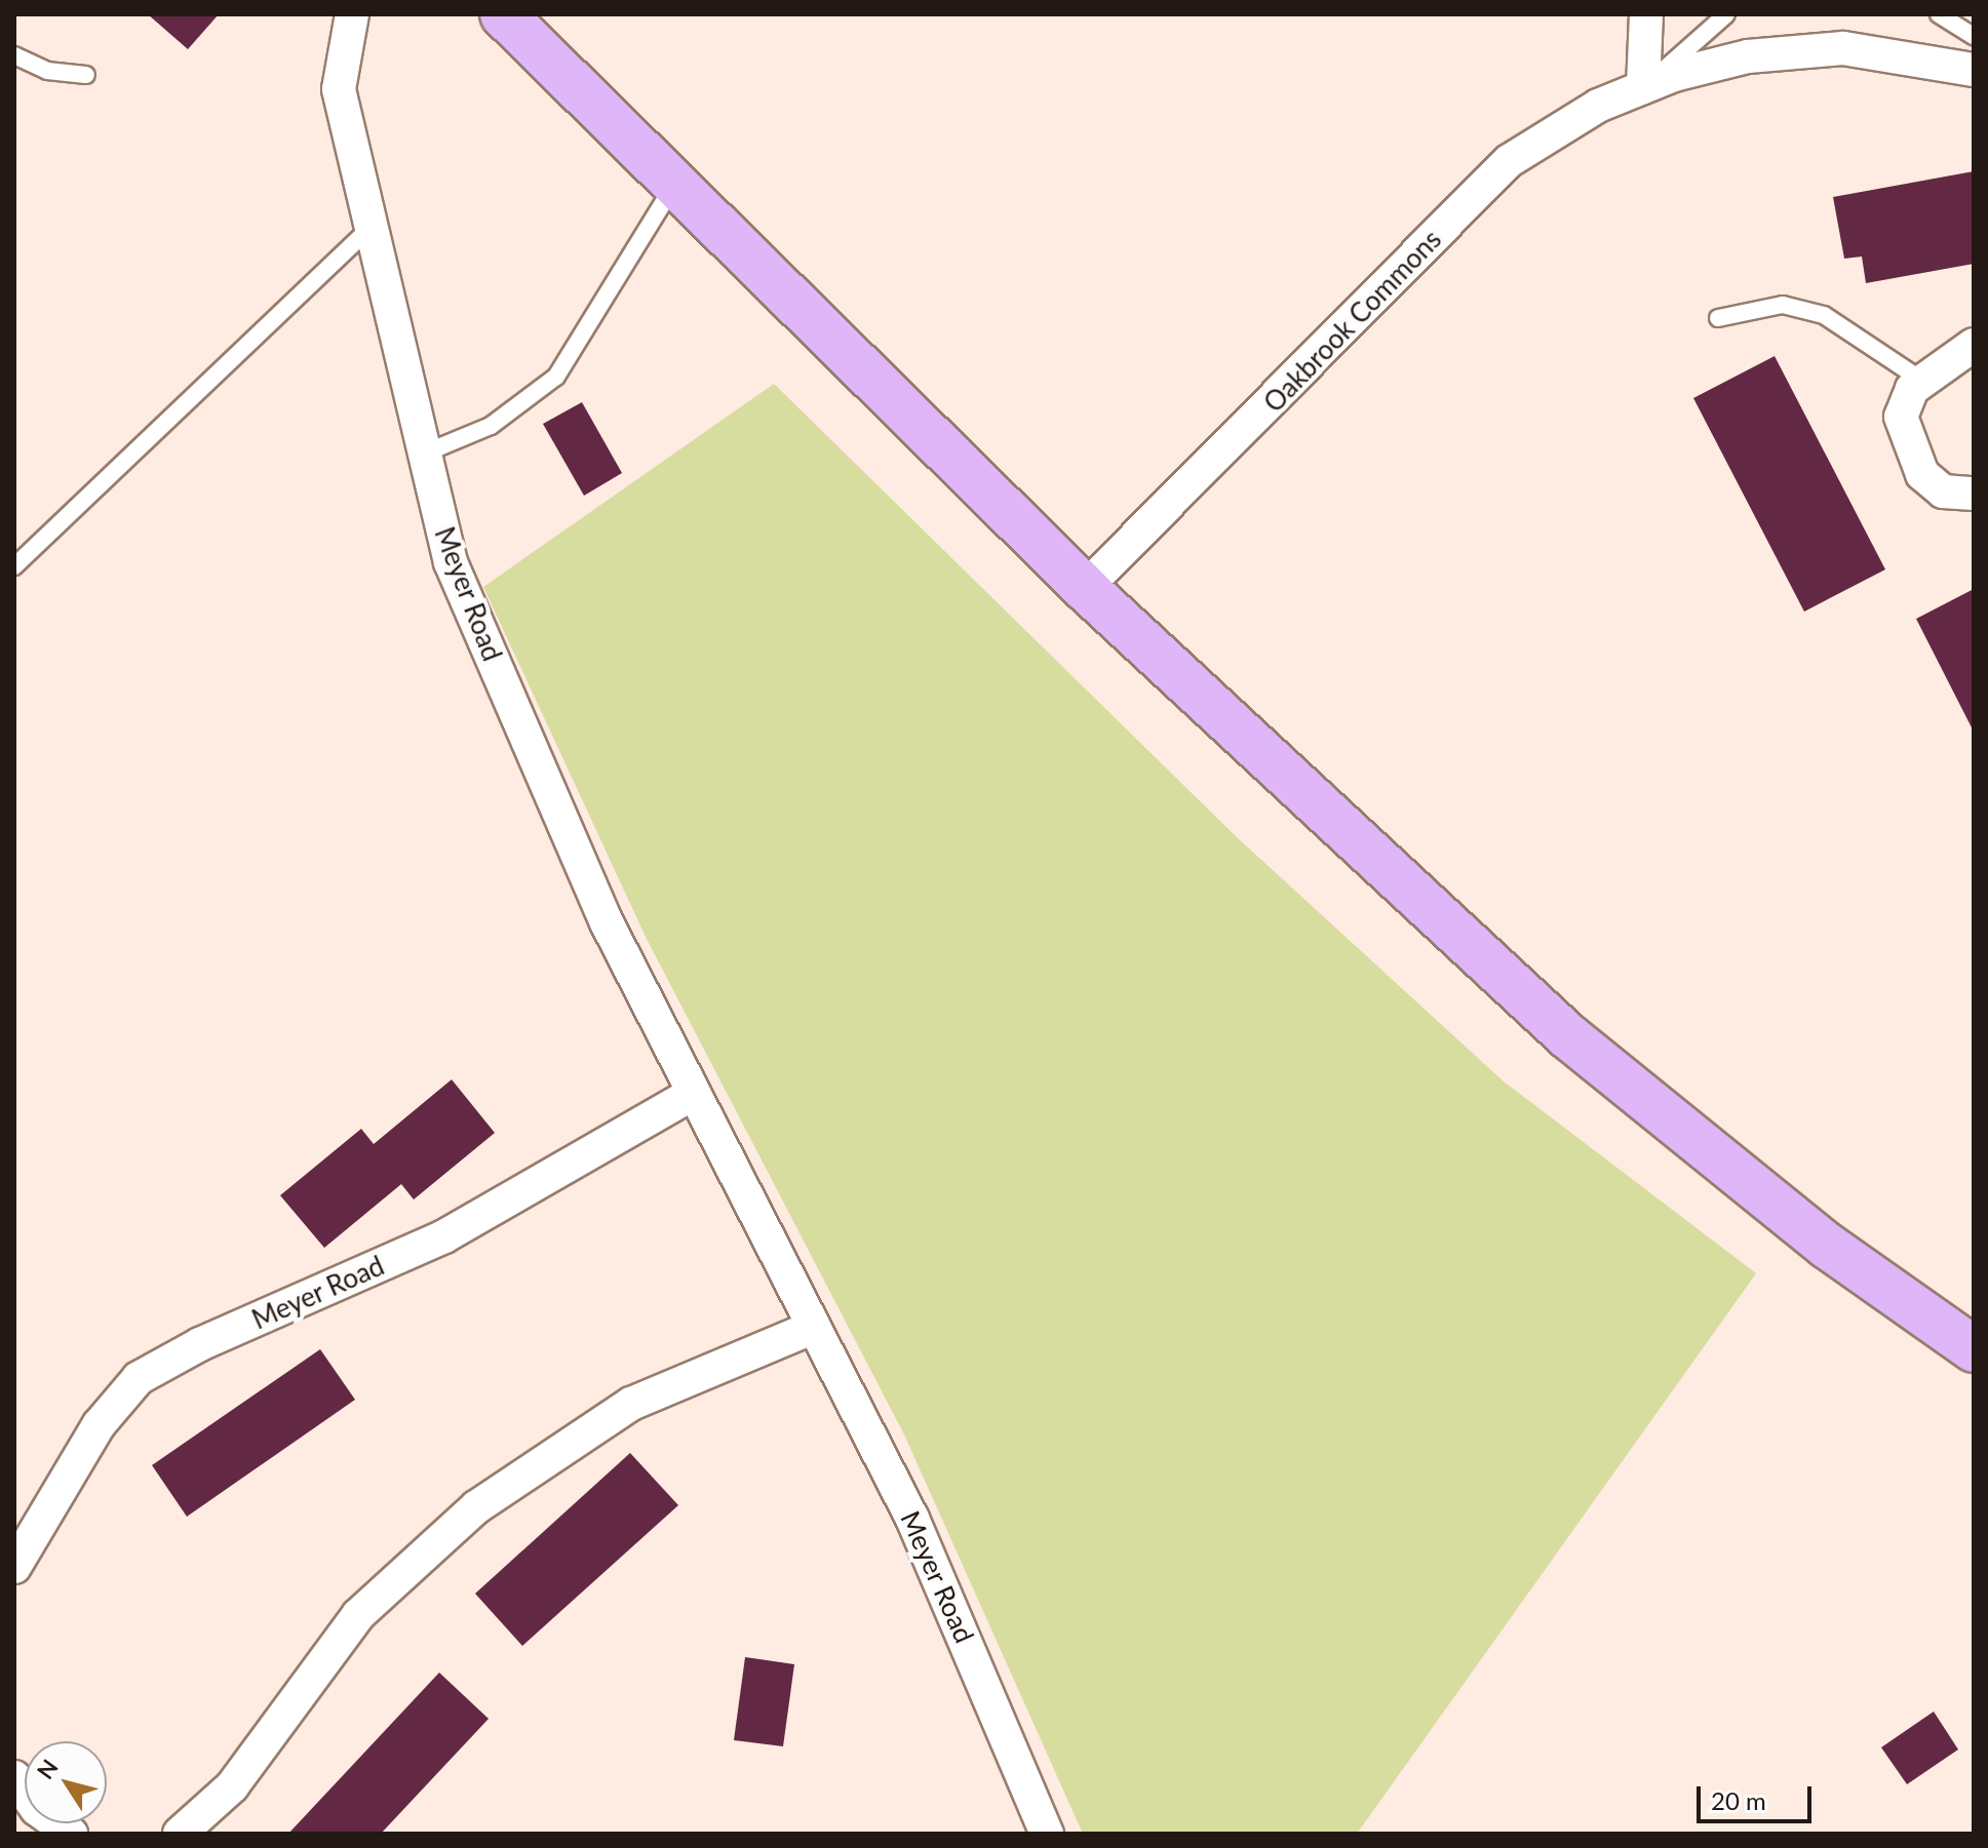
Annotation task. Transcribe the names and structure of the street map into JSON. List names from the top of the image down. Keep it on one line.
{"streets":{"street":["Oakbrook Commons","Meyer Road"]},"scale_bar":"20 m","north":"top left"}
